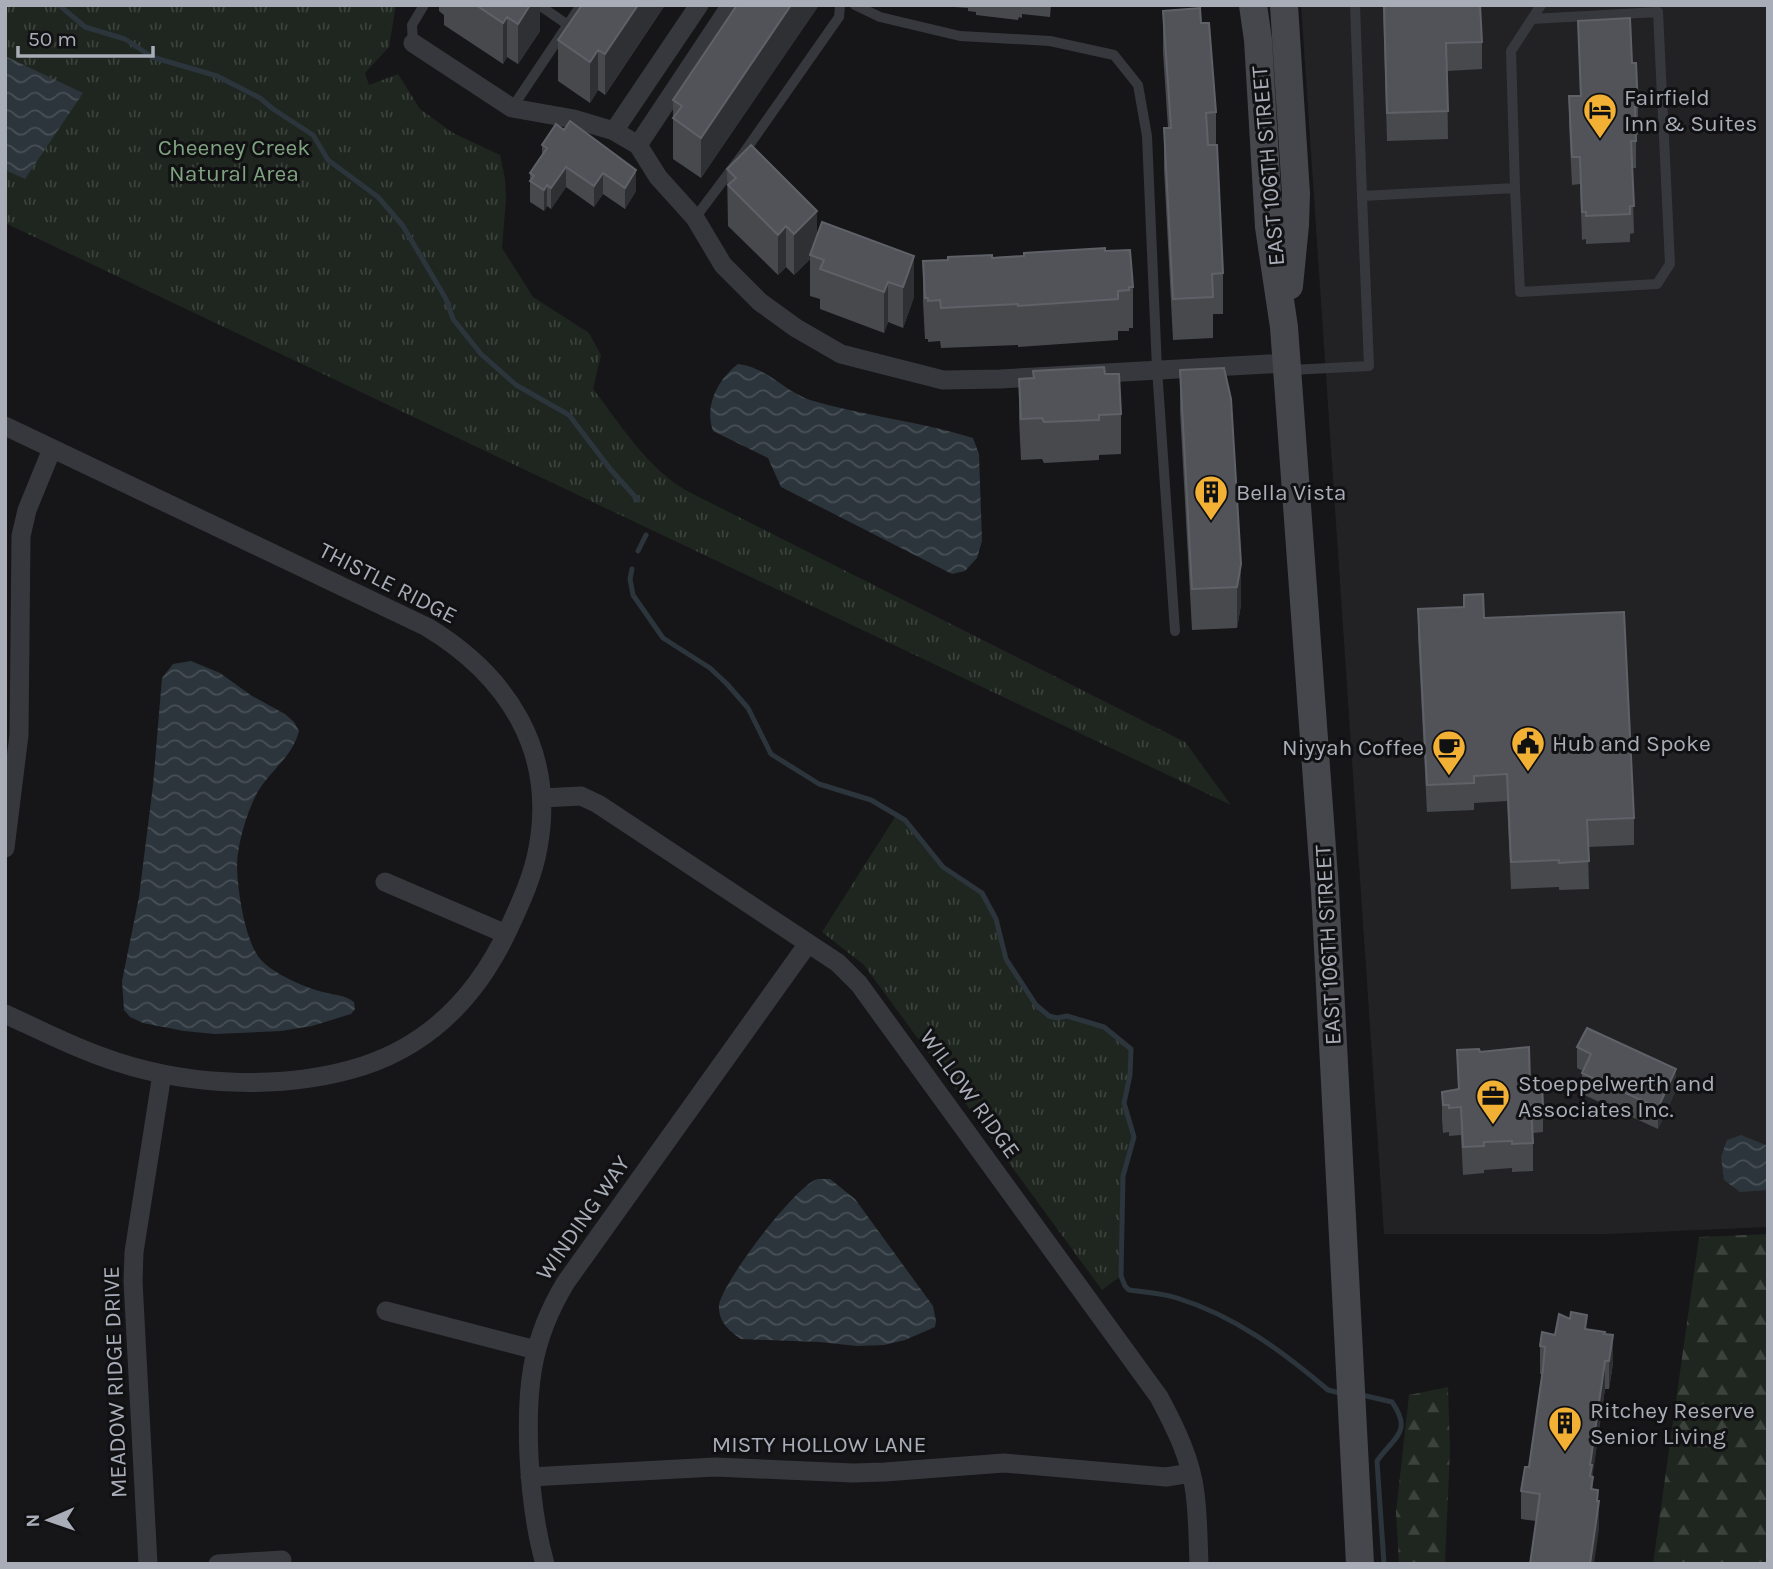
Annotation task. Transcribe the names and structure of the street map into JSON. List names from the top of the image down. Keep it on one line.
{"streets":{"main road":["EAST 106TH STREET"],"street":["THISTLE RIDGE","WILLOW RIDGE","WINDING WAY","MEADOW RIDGE DRIVE","MISTY HOLLOW LANE"]},"crossings":[["THISTLE RIDGE","WILLOW RIDGE"],["THISTLE RIDGE","MEADOW RIDGE DRIVE"],["WILLOW RIDGE","WINDING WAY"],["WILLOW RIDGE","MISTY HOLLOW LANE"],["WINDING WAY","MISTY HOLLOW LANE"]],"parks":["Cheeney Creek Natural Area"],"places":{"hotel":["Fairfield Inn & Suites"],"building":["Bella Vista","Ritchey Reserve Senior Living"],"public building":["Hub and Spoke"],"cafe":["Niyyah Coffee"],"office":["Stoeppelwerth and Associates Inc."]},"scale_bar":"50 m","north":"left"}
